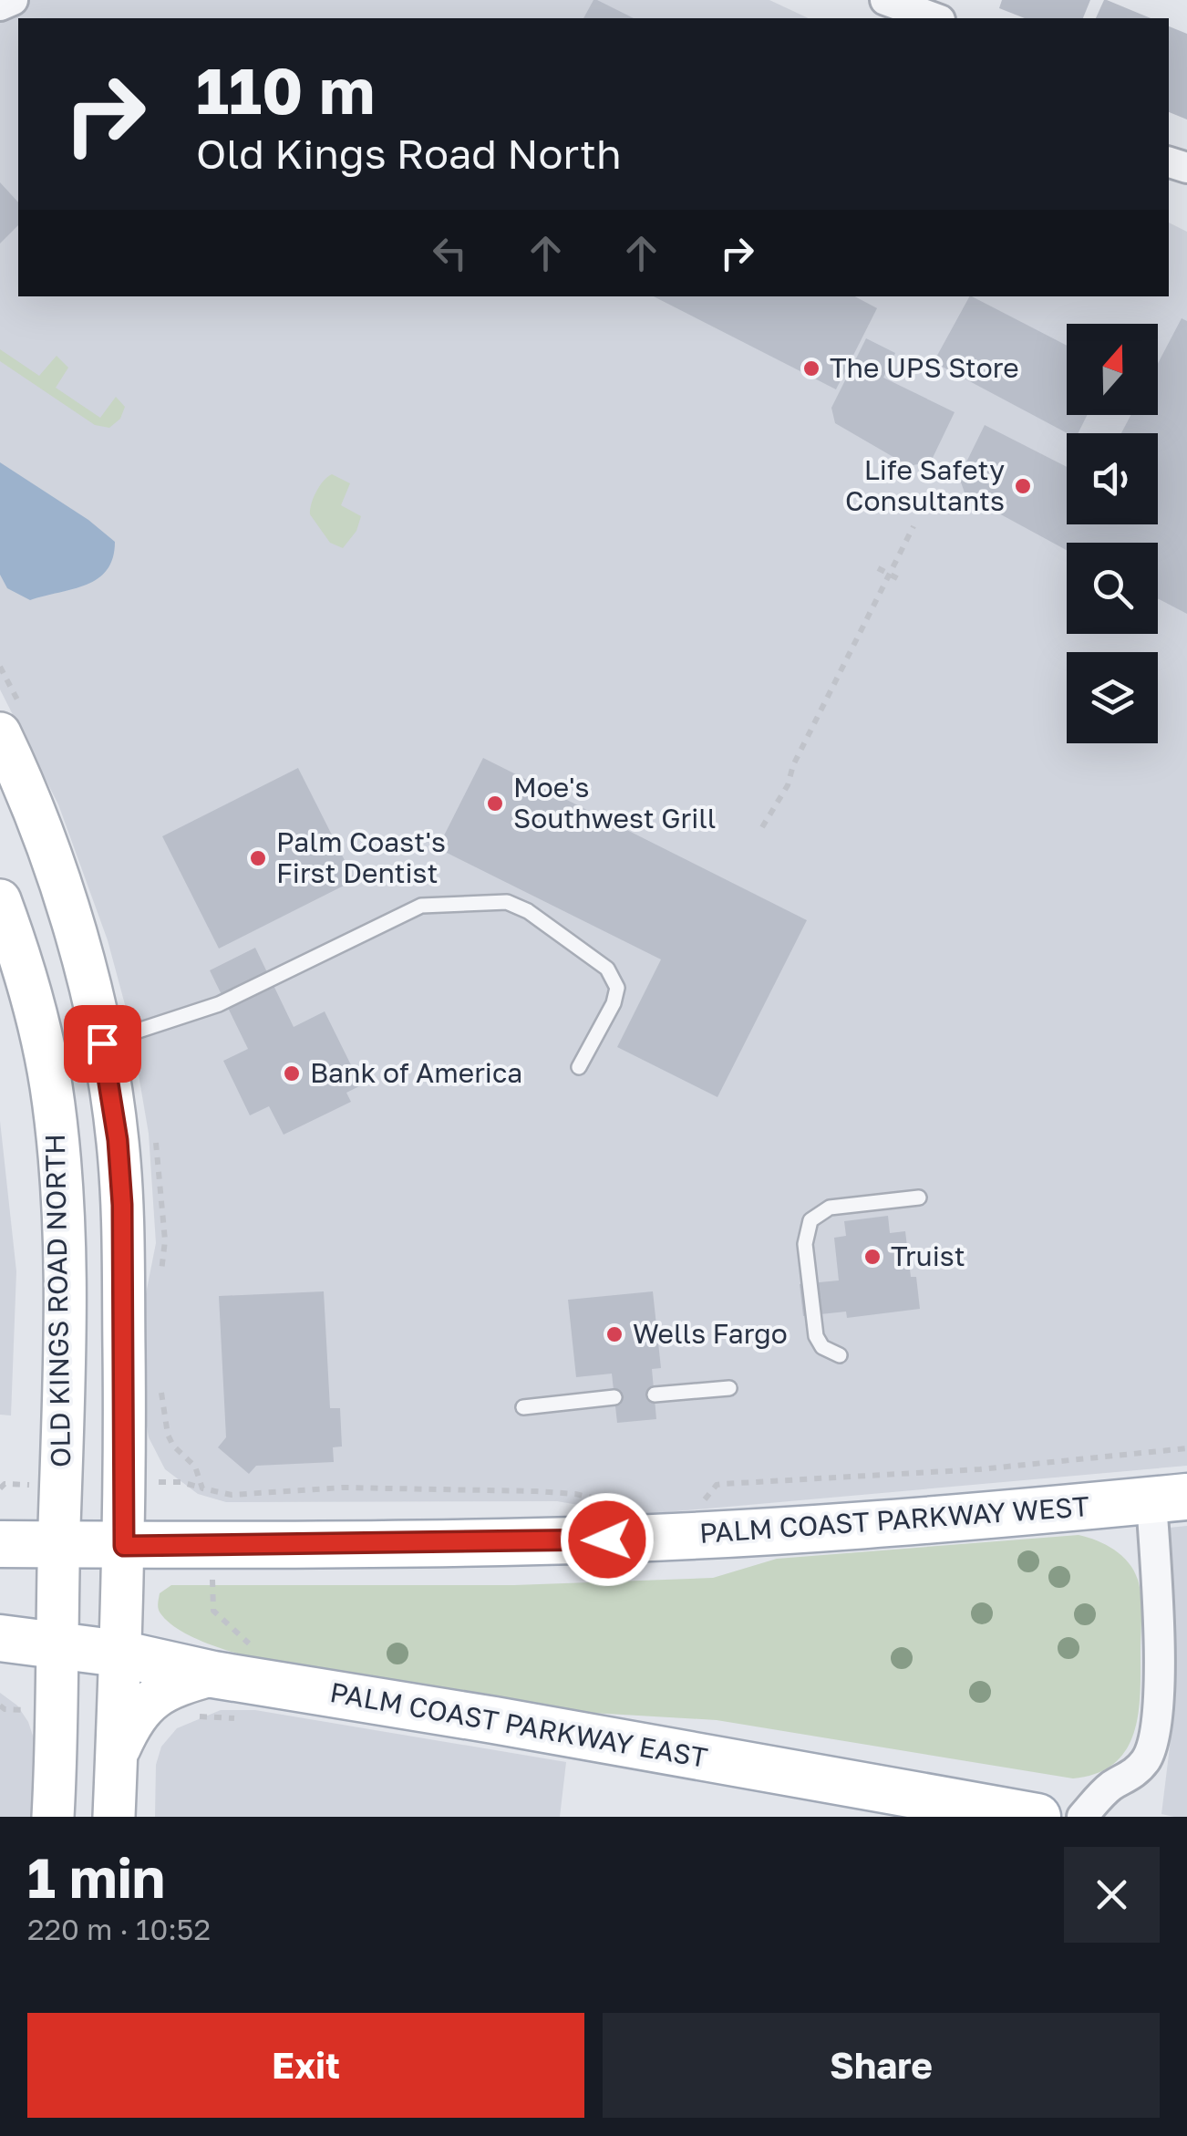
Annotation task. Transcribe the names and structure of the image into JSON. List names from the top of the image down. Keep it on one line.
{"streets":{"main road":["PALM COAST PARKWAY WEST","PALM COAST PARKWAY EAST"],"street":["OLD KINGS ROAD NORTH"]},"crossings":[["OLD KINGS ROAD NORTH","PALM COAST PARKWAY WEST"],["OLD KINGS ROAD NORTH","PALM COAST PARKWAY EAST"]],"places":["The UPS Store","Life Safety Consultants","Moe's Southwest Grill","Palm Coast's First Dentist","Bank of America","Truist","Wells Fargo"],"north":"top","page":{"turn":["110 m","Old Kings Road North"],"heading":["1 min","220 m · 10:52"],"buttons":["Exit","Share"]}}
